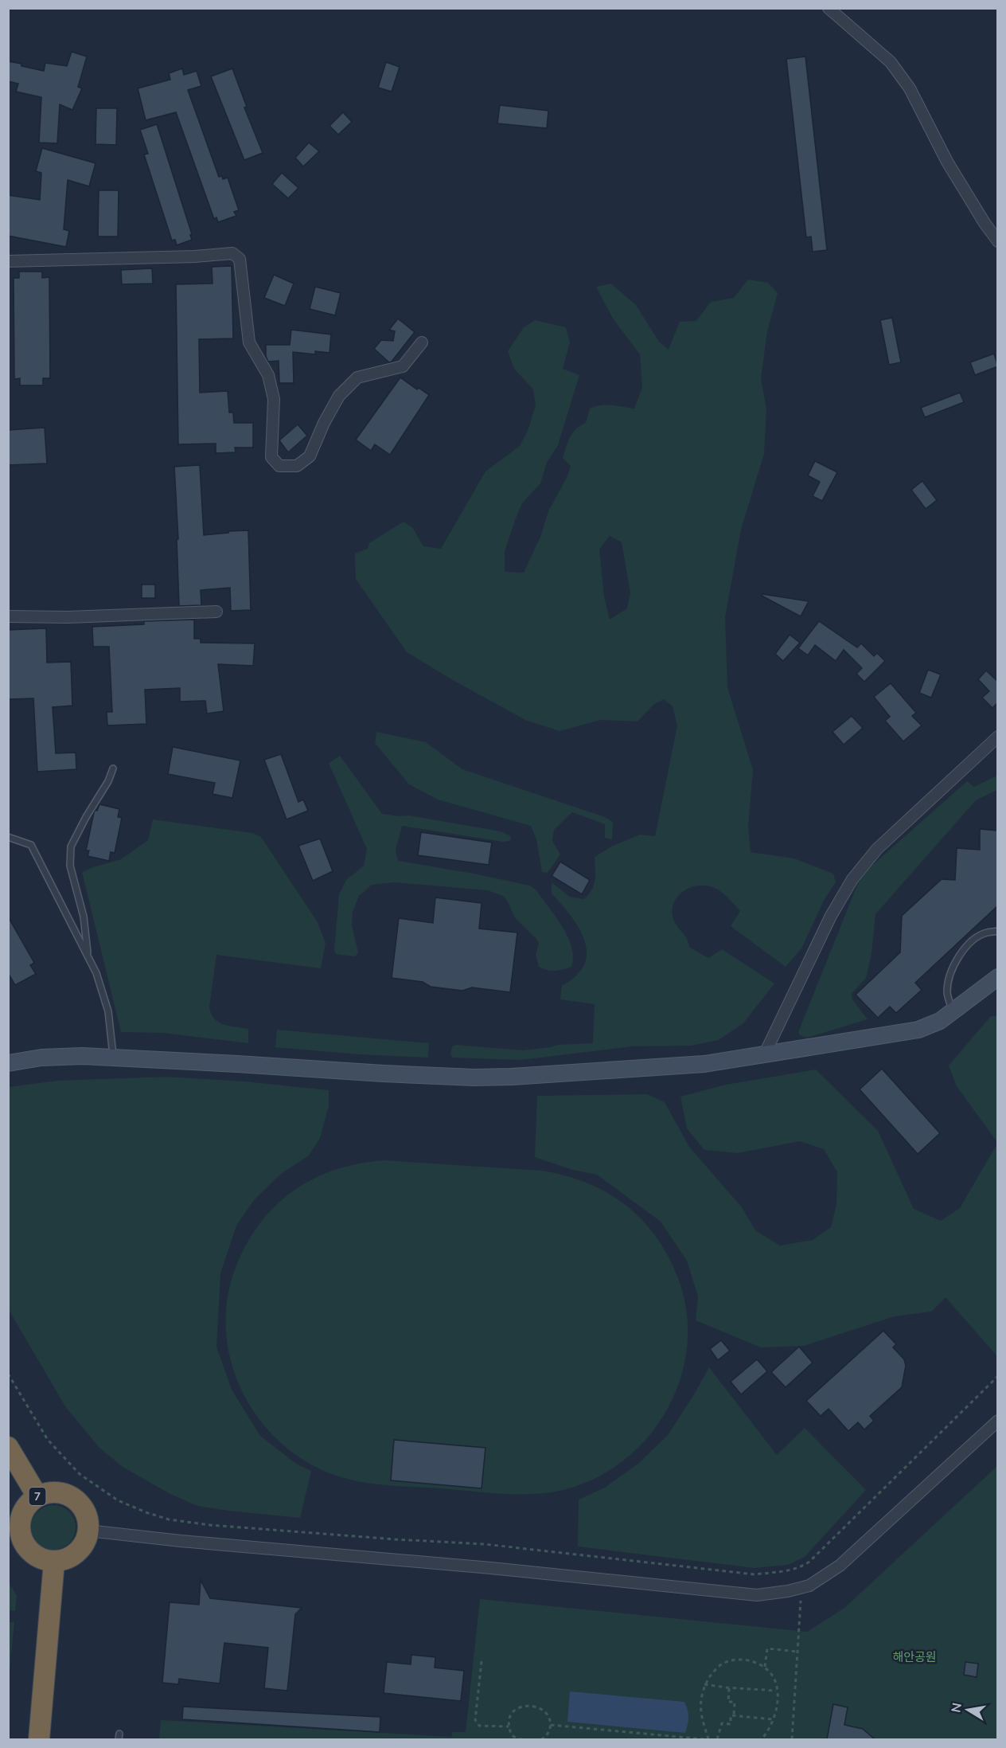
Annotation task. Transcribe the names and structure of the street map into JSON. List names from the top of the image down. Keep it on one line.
{"streets":{"highway":["7"]},"parks":["해안공원"],"north":"left"}
